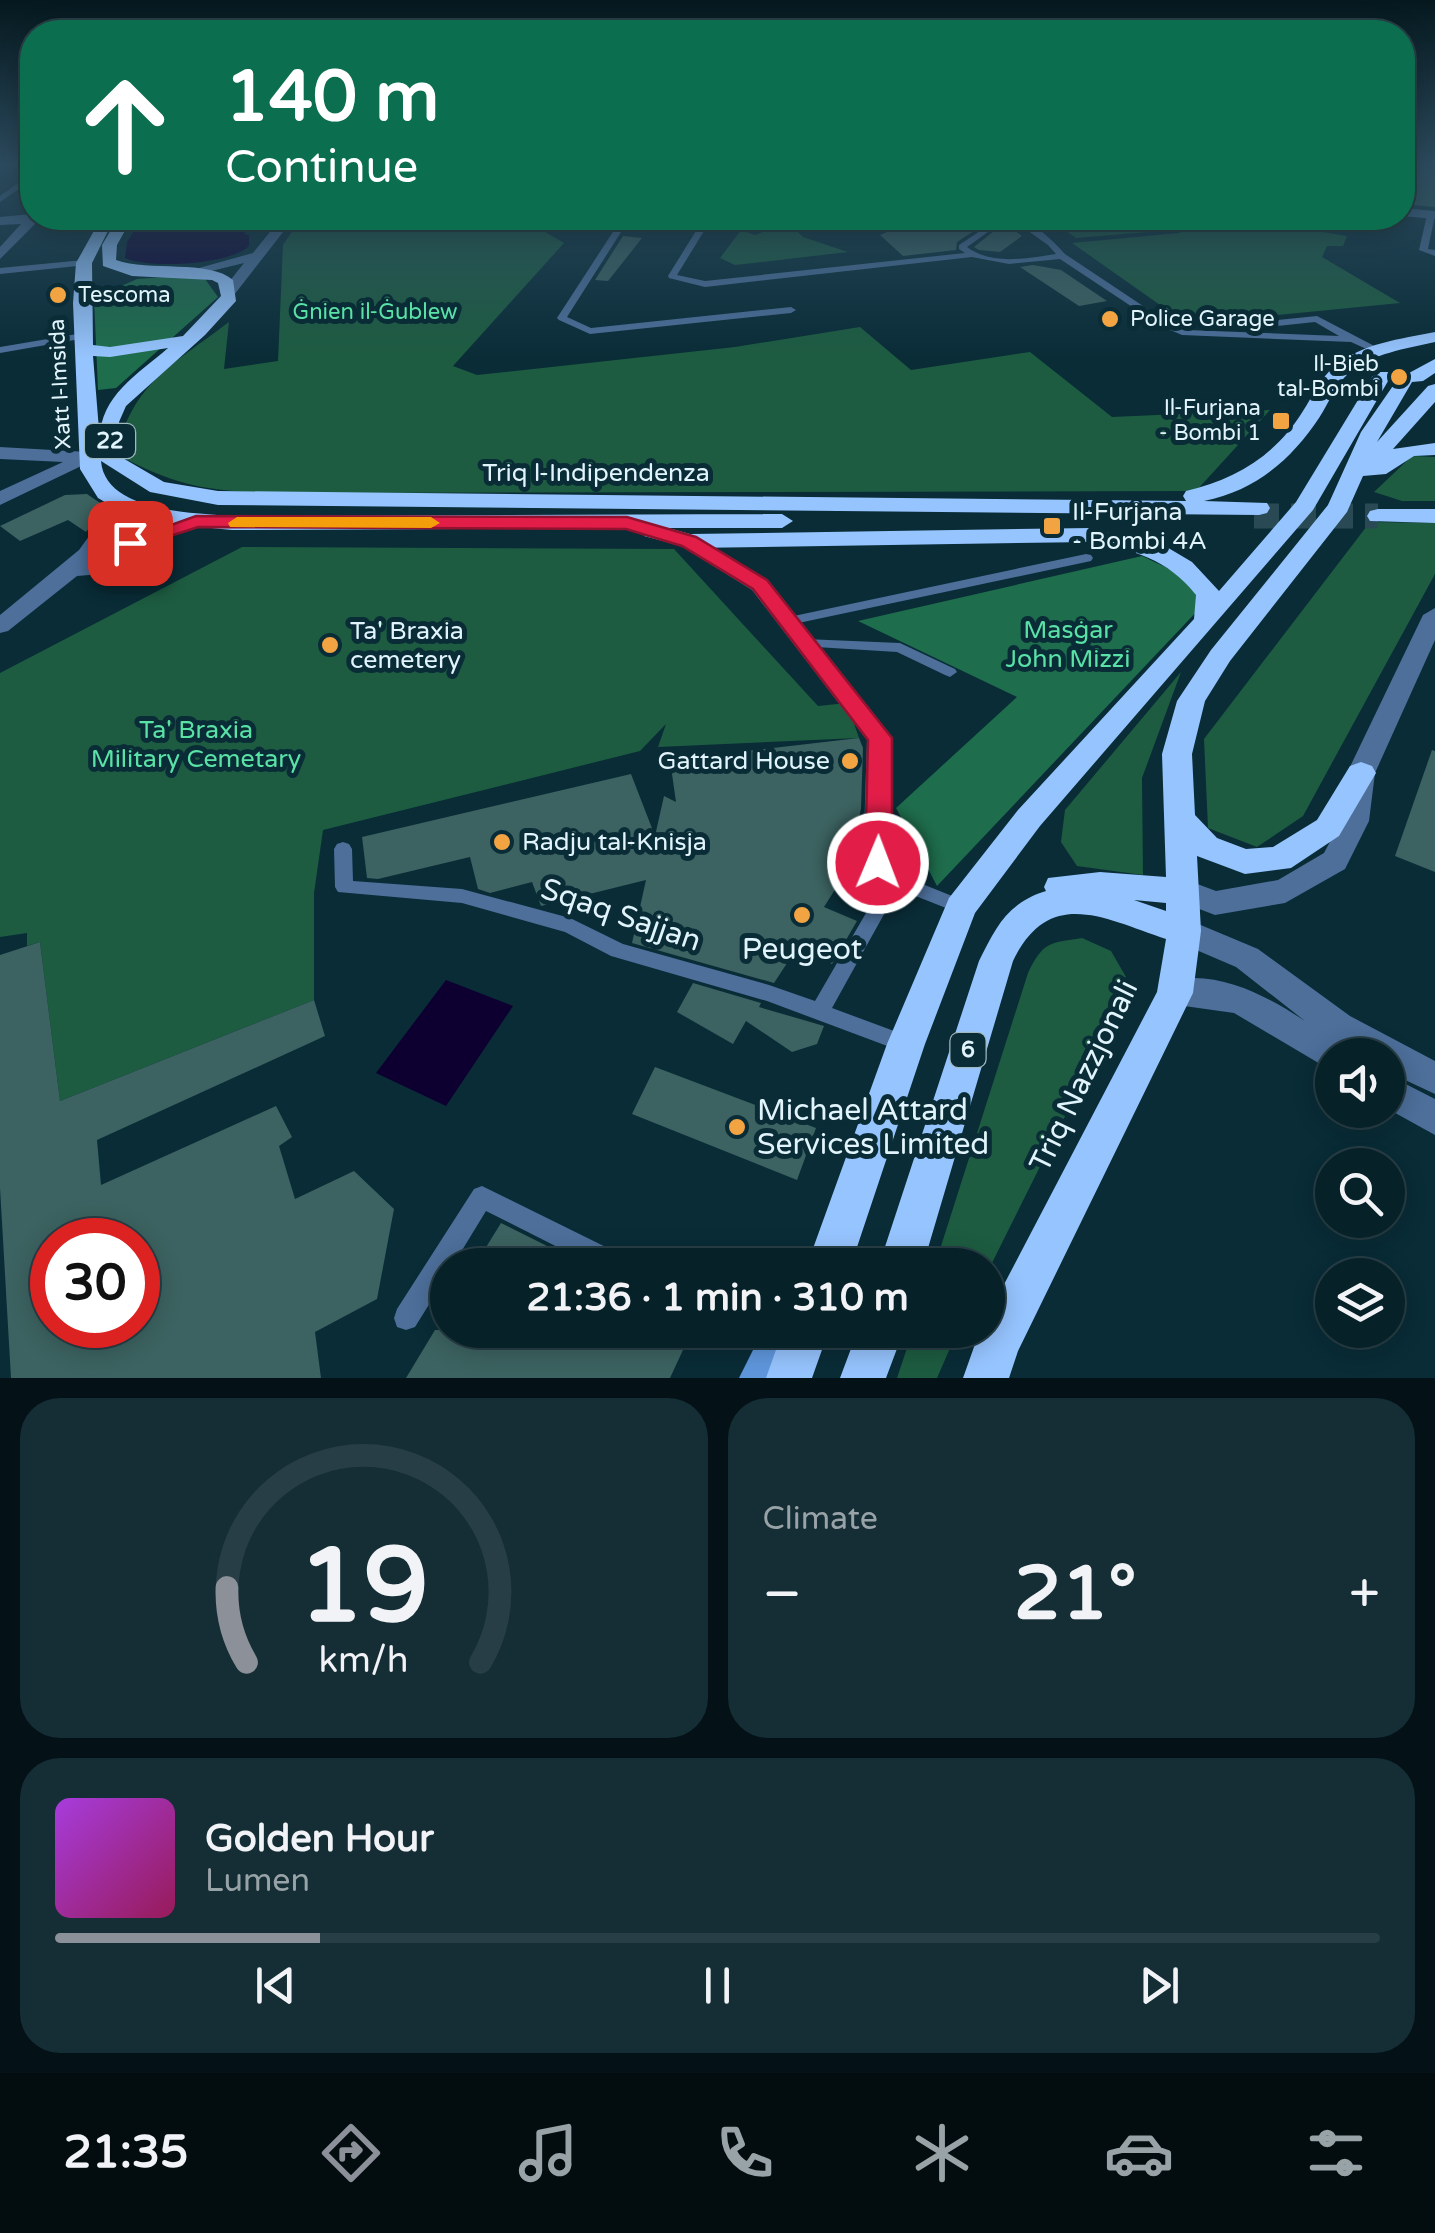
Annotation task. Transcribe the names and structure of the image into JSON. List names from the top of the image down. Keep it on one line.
{"streets":{"highway":["Xatt l-Imsida","22","Triq l-Indipendenza","6","Triq Nazzjonali"],"lane":["Sqaq Sajjan"]},"crossings":[["Xatt l-Imsida","Triq l-Indipendenza"],["Sqaq Sajjan","Triq Nazzjonali"]],"parks":["Ġnien il-Ġublew","Masġar John Mizzi","Ta' Braxia Military Cemetary"],"places":{"other":["Tescoma","Police Garage","Il-Bieb tal-Bombi","Ta' Braxia cemetery","Gattard House","Radju tal-Knisja","Peugeot","Michael Attard Services Limited"],"transit":["Il-Furjana - Bombi 1","Il-Furjana - Bombi 4A"]},"page":{"turn":["140 m","Continue"],"limit":"30","trip":"21:36 · 1 min · 310 m","tile":"Climate","heat":["−","21°","+"],"song":["Golden Hour","Lumen"],"tabs":"21:35","gauge":["19","km/h"]}}
